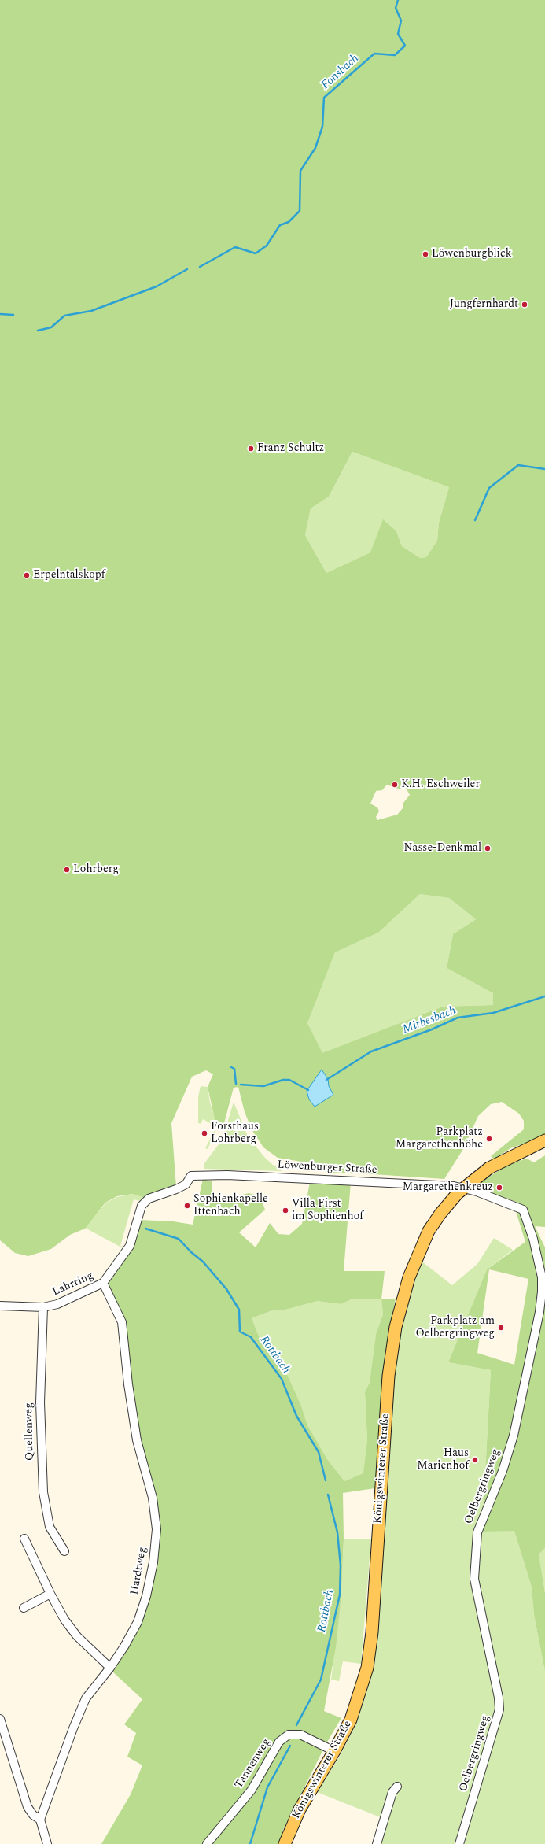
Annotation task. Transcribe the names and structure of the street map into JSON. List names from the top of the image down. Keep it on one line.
{"streets":{"main road":["Königswinterer Straße"],"street":["Löwenburger Straße","Lahrring","Quellenweg","Oelbergringweg","Hardtweg","Tannenweg"]},"crossings":[["Löwenburger Straße","Lahrring"],["Löwenburger Straße","Königswinterer Straße"],["Löwenburger Straße","Oelbergringweg"],["Lahrring","Quellenweg"],["Lahrring","Hardtweg"],["Königswinterer Straße","Tannenweg"]],"water":["Fonsbach","Mirbesbach","Rottbach"],"places":["Löwenburgblick","Jungfernhardt","Franz Schultz","Erpelntalskopf","K.H. Eschweiler","Nasse-Denkmal","Lohrberg","Forsthaus Lohrberg","Parkplatz Margarethenhöhe","Margarethenkreuz","Sophienkapelle Ittenbach","Villa First im Sophienhof","Parkplatz am Oelbergringweg","Haus Marienhof"]}
